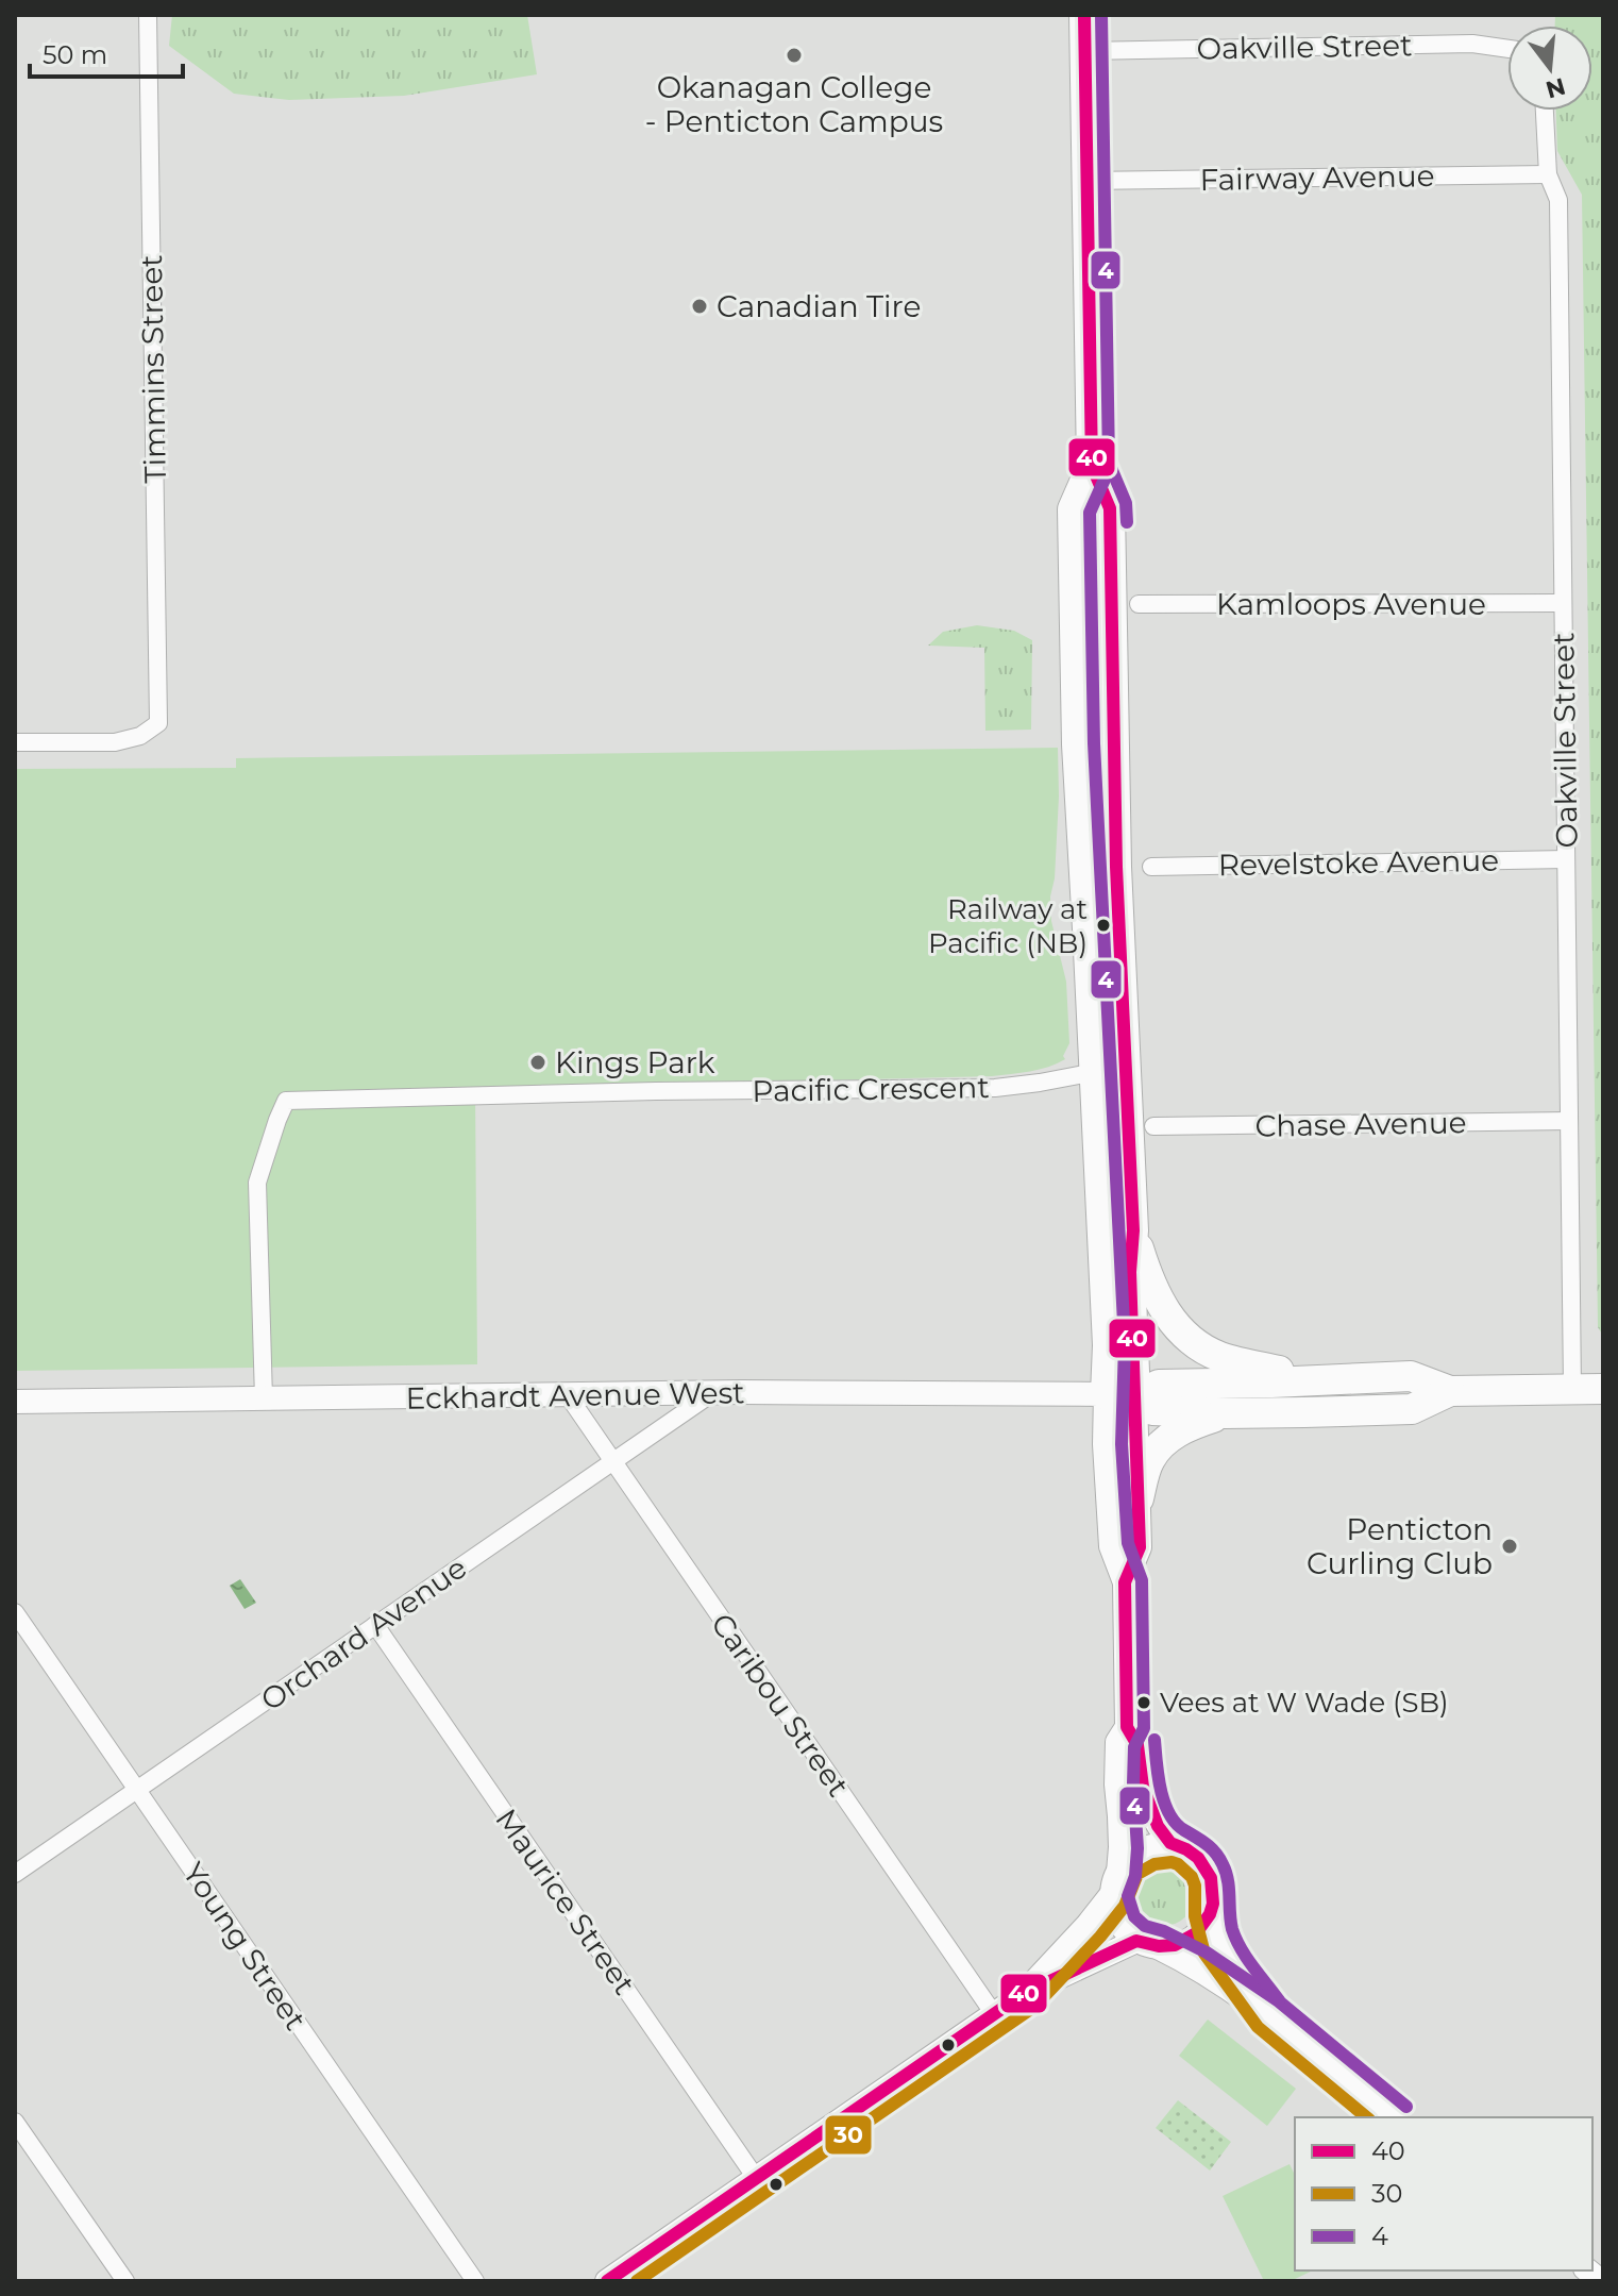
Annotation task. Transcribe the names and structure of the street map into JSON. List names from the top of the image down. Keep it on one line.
{"streets":{"highway":["Eckhardt Avenue West"],"street":["Oakville Street","Fairway Avenue","Timmins Street","Kamloops Avenue","Revelstoke Avenue","Pacific Crescent","Chase Avenue","Orchard Avenue","Caribou Street","Maurice Street","Young Street"]},"crossings":[["Oakville Street","Fairway Avenue"],["Oakville Street","Kamloops Avenue"],["Oakville Street","Revelstoke Avenue"],["Oakville Street","Chase Avenue"],["Oakville Street","Eckhardt Avenue West"],["Pacific Crescent","Eckhardt Avenue West"],["Eckhardt Avenue West","Orchard Avenue"],["Eckhardt Avenue West","Caribou Street"],["Orchard Avenue","Caribou Street"],["Orchard Avenue","Maurice Street"],["Orchard Avenue","Young Street"]],"places":["Okanagan College - Penticton Campus","Canadian Tire","Railway at Pacific (NB)","Kings Park","Penticton Curling Club","Vees at W Wade (SB)"],"lines":["transit line 40","transit line 4","transit line 30"],"legend":["40","30","4"],"scale_bar":"50 m","north":"bottom"}
